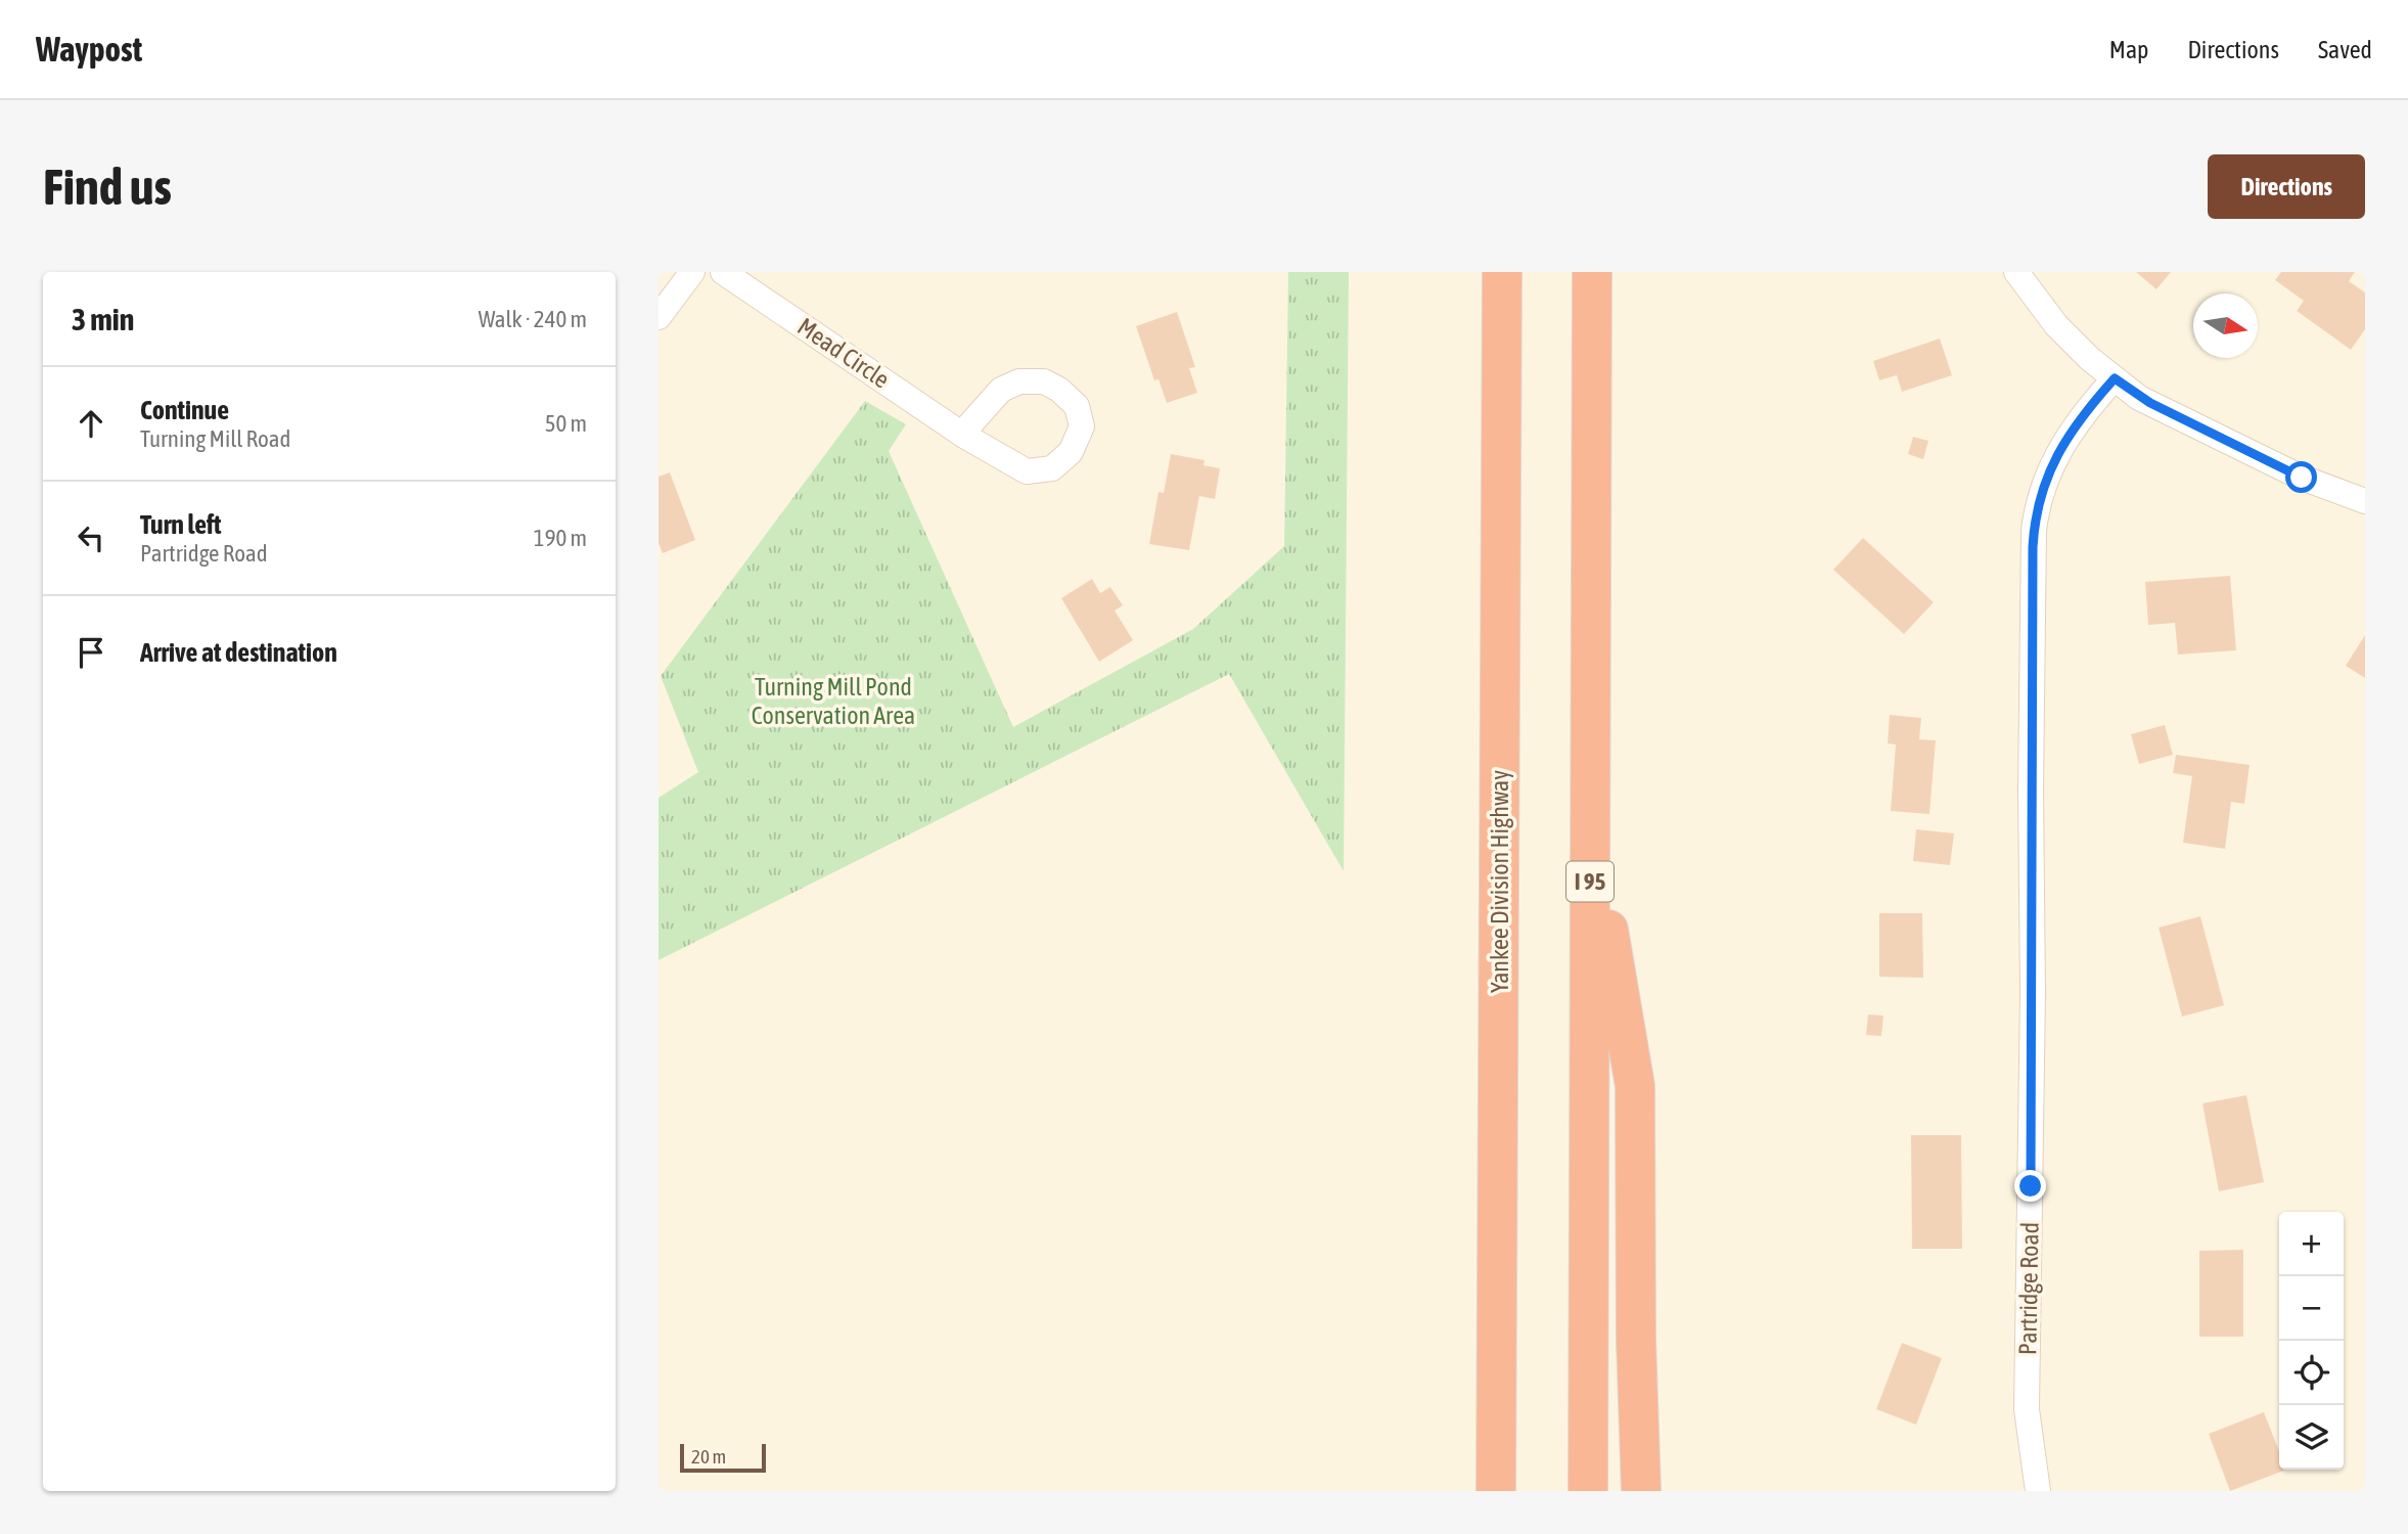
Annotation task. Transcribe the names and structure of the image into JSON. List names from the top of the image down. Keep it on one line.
{"streets":{"highway":["Yankee Division Highway","I 95"],"street":["Mead Circle","Partridge Road"]},"parks":["Turning Mill Pond Conservation Area"],"scale_bar":"20 m","north":"right","page":{"header":"Waypost","nav":["Map","Directions","Saved"],"buttons":"Directions","title":"Find us","heading":["3 min","Walk · 240 m"],"list":[["Continue","Turning Mill Road","50 m"],["Turn left","Partridge Road","190 m"],"Arrive at destination"],"map_buttons":["+","−"],"scale":"20 m"}}
